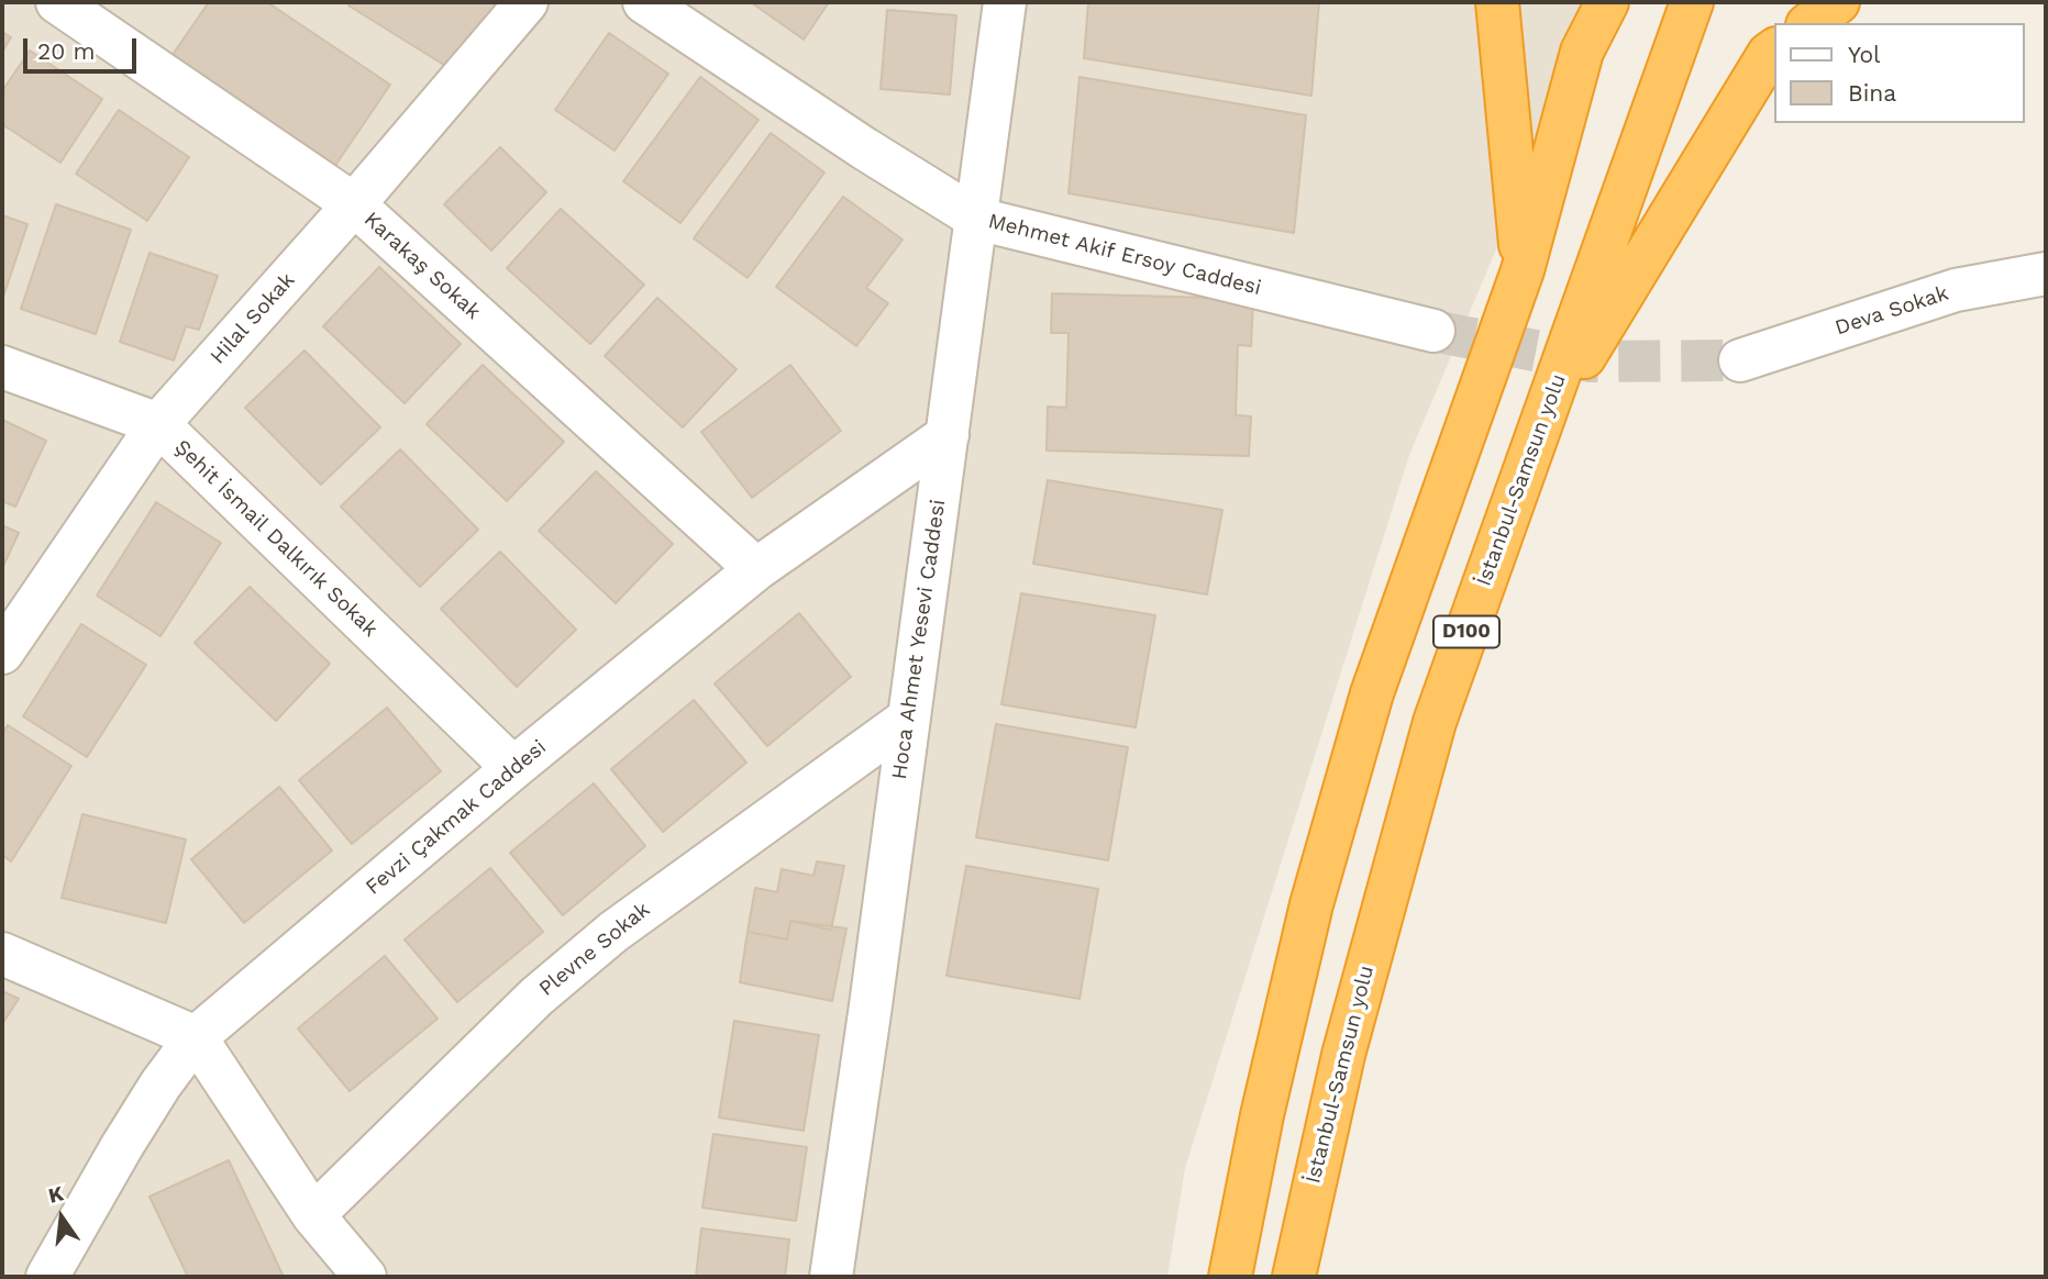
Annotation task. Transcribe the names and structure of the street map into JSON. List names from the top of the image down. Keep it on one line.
{"streets":{"highway":["İstanbul-Samsun yolu","D100"],"street":["Mehmet Akif Ersoy Caddesi","Karakaş Sokak","Deva Sokak","Hilal Sokak","Şehit İsmail Dalkırık Sokak","Hoca Ahmet Yesevi Caddesi","Fevzi Çakmak Caddesi","Plevne Sokak"]},"crossings":[["Mehmet Akif Ersoy Caddesi","Hoca Ahmet Yesevi Caddesi"],["Karakaş Sokak","Hilal Sokak"],["Karakaş Sokak","Fevzi Çakmak Caddesi"],["Hilal Sokak","Şehit İsmail Dalkırık Sokak"],["Şehit İsmail Dalkırık Sokak","Fevzi Çakmak Caddesi"],["Hoca Ahmet Yesevi Caddesi","Fevzi Çakmak Caddesi"],["Hoca Ahmet Yesevi Caddesi","Plevne Sokak"]],"legend":["Yol","Bina"],"scale_bar":"20 m","north":"top"}
